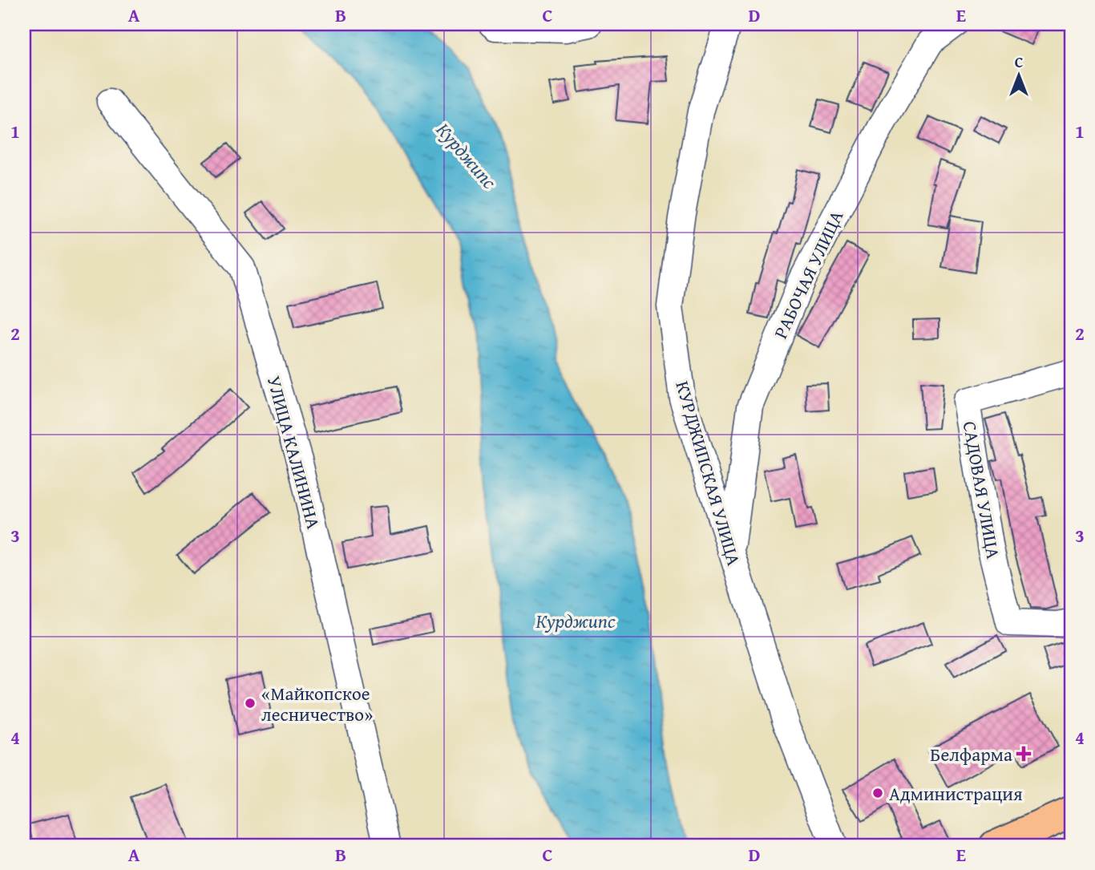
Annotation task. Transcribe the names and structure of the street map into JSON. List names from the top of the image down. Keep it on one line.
{"streets":{"street":["РАБОЧАЯ УЛИЦА","УЛИЦА КАЛИНИНА","КУРДЖИПСКАЯ УЛИЦА","САДОВАЯ УЛИЦА"]},"crossings":[["РАБОЧАЯ УЛИЦА","КУРДЖИПСКАЯ УЛИЦА"]],"water":["Курджипс"],"places":{"other":["«Майкопское лесничество»","Администрация"],"health":["Белфарма"]},"north":"top","grid":{"columns":["A","B","C","D","E"],"rows":["1","2","3","4"]}}
